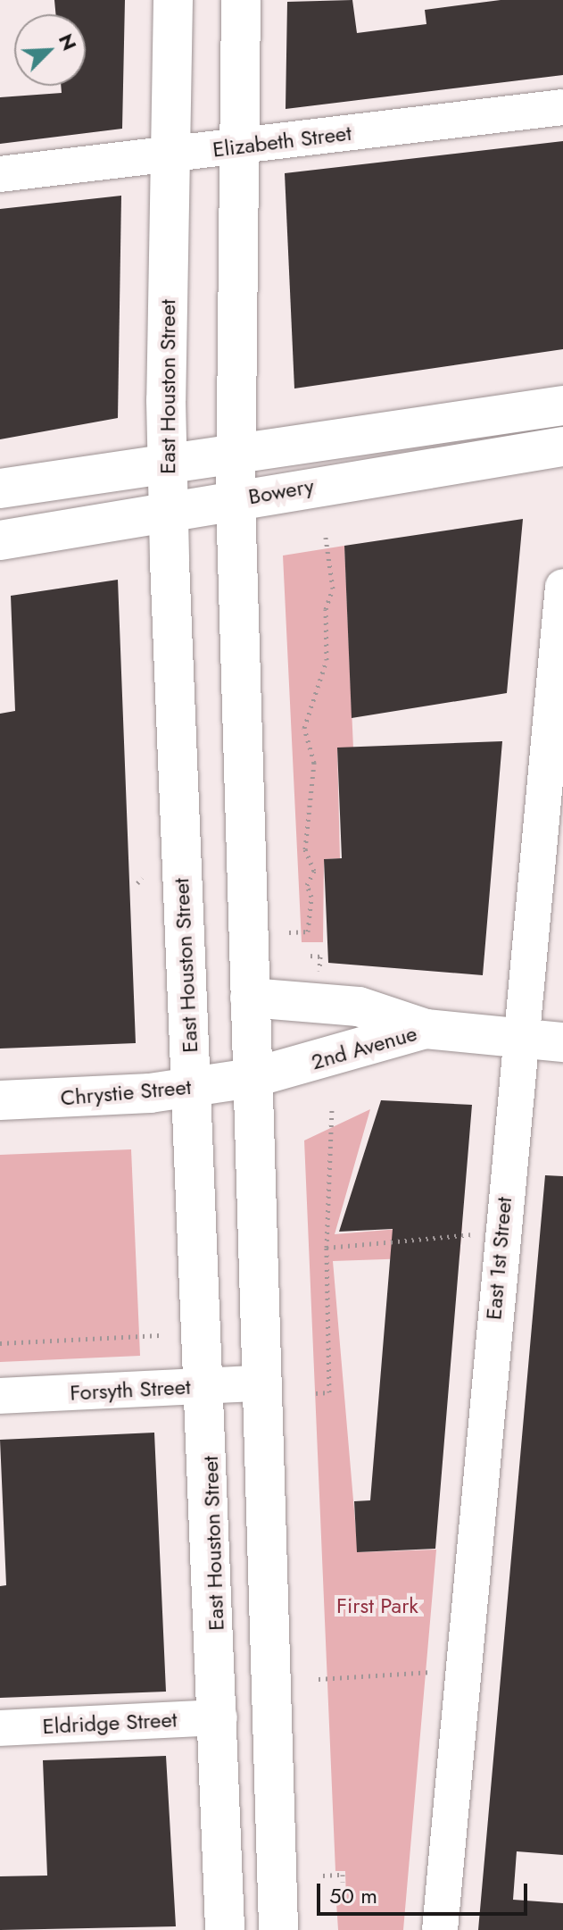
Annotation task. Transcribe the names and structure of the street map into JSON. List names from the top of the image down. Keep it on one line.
{"streets":{"main road":["East Houston Street","Bowery","2nd Avenue","Chrystie Street"],"street":["Elizabeth Street","East 1st Street","Forsyth Street","Eldridge Street"]},"crossings":[["Elizabeth Street","East Houston Street"],["East Houston Street","Bowery"],["East Houston Street","Chrystie Street"],["East Houston Street","Forsyth Street"],["East Houston Street","Eldridge Street"],["2nd Avenue","Chrystie Street"],["2nd Avenue","East 1st Street"]],"parks":["First Park"],"scale_bar":"50 m","north":"top right"}
